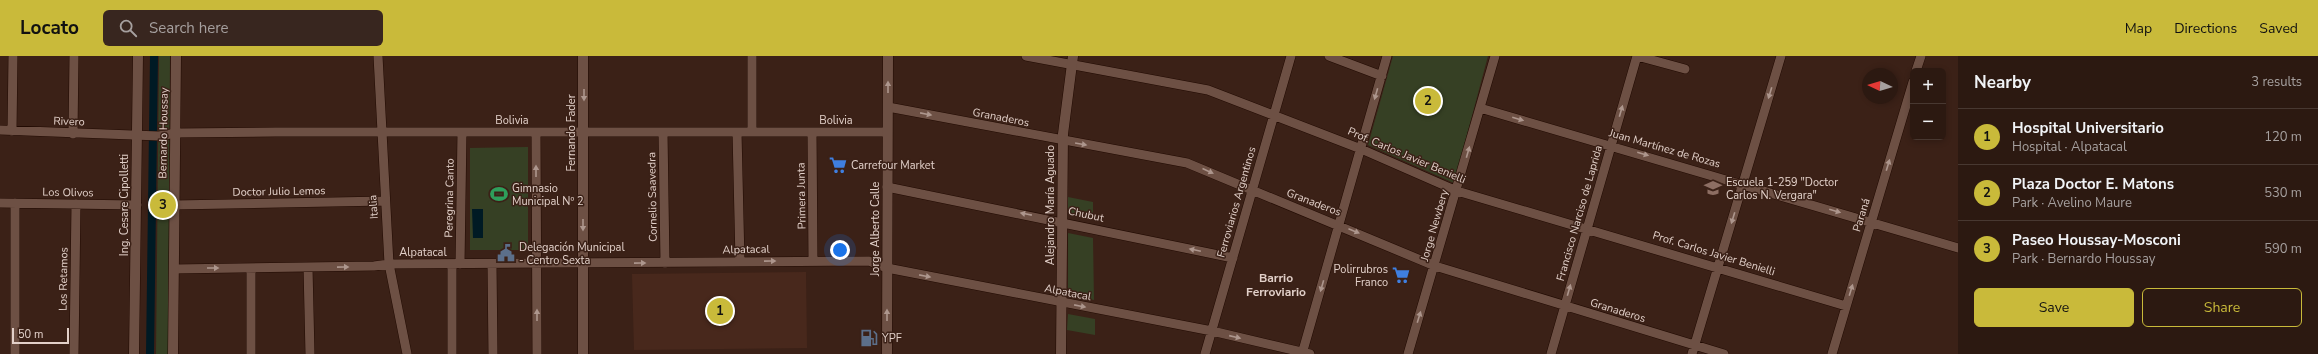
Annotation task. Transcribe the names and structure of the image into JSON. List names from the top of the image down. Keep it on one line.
{"streets":{"street":["Granaderos","Bolivia","Rivero","Bernardo Houssay","Fernando Fader","Juan Martínez de Rozas","Prof. Carlos Javier Benielli","Doctor Julio Lemos","Los Olivos","Primera Junta","Cornelio Saavedra","Peregrina Canto","Ferroviarios Argentinos","Ing. Cesare Cipolletti","Alejandro María Aguado","Italia","Francisco Narciso de Laprida","Chubut","Paraná","Jorge Newbery","Jorge Alberto Calle","Alpatacal","Los Retamos"]},"crossings":[["Granaderos","Ferroviarios Argentinos"],["Granaderos","Alejandro María Aguado"],["Granaderos","Francisco Narciso de Laprida"],["Granaderos","Jorge Newbery"],["Granaderos","Jorge Alberto Calle"],["Bolivia","Rivero"],["Bolivia","Bernardo Houssay"],["Bolivia","Fernando Fader"],["Bolivia","Primera Junta"],["Bolivia","Cornelio Saavedra"],["Bolivia","Peregrina Canto"],["Bolivia","Ing. Cesare Cipolletti"],["Bolivia","Italia"],["Bolivia","Jorge Alberto Calle"],["Rivero","Ing. Cesare Cipolletti"],["Bernardo Houssay","Doctor Julio Lemos"],["Bernardo Houssay","Alpatacal"],["Fernando Fader","Alpatacal"],["Juan Martínez de Rozas","Francisco Narciso de Laprida"],["Juan Martínez de Rozas","Paraná"],["Juan Martínez de Rozas","Jorge Newbery"],["Prof. Carlos Javier Benielli","Ferroviarios Argentinos"],["Prof. Carlos Javier Benielli","Alejandro María Aguado"],["Prof. Carlos Javier Benielli","Francisco Narciso de Laprida"],["Prof. Carlos Javier Benielli","Paraná"],["Prof. Carlos Javier Benielli","Jorge Newbery"],["Doctor Julio Lemos","Italia"],["Los Olivos","Ing. Cesare Cipolletti"],["Los Olivos","Los Retamos"],["Primera Junta","Alpatacal"],["Cornelio Saavedra","Alpatacal"],["Peregrina Canto","Alpatacal"],["Ferroviarios Argentinos","Chubut"],["Ferroviarios Argentinos","Alpatacal"],["Alejandro María Aguado","Chubut"],["Alejandro María Aguado","Alpatacal"],["Italia","Alpatacal"],["Chubut","Jorge Alberto Calle"],["Jorge Alberto Calle","Alpatacal"]],"one_way":["Granaderos","Juan Martínez de Rozas","Francisco Narciso de Laprida","Chubut","Paraná","Jorge Newbery","Jorge Alberto Calle","Alpatacal"],"districts":["Barrio Ferroviario"],"places":{"supermarket":["Carrefour Market","Polirrubros Franco"],"school or university":["Escuela 1-259 \"Doctor Carlos N. Vergara\""],"sports":["Gimnasio Municipal Nº 2"],"public building":["Delegación Municipal - Centro Sexta"],"fuel station":["YPF"]},"scale_bar":"50 m","north":"left","page":{"header":"Locato","search":"Search here","nav":["Map","Directions","Saved"],"heading":["Nearby","3 results"],"map_buttons":["+","−"],"pins":["2","3","1"],"list":[{"mark":"1","name":"Hospital Universitario","note":"Hospital · Alpatacal","value":"120 m"},{"mark":"2","name":"Plaza Doctor E. Matons","note":"Park · Avelino Maure","value":"530 m"},{"mark":"3","name":"Paseo Houssay-Mosconi","note":"Park · Bernardo Houssay","value":"590 m"}],"buttons":["Save","Share"],"scale":"50 m"}}
